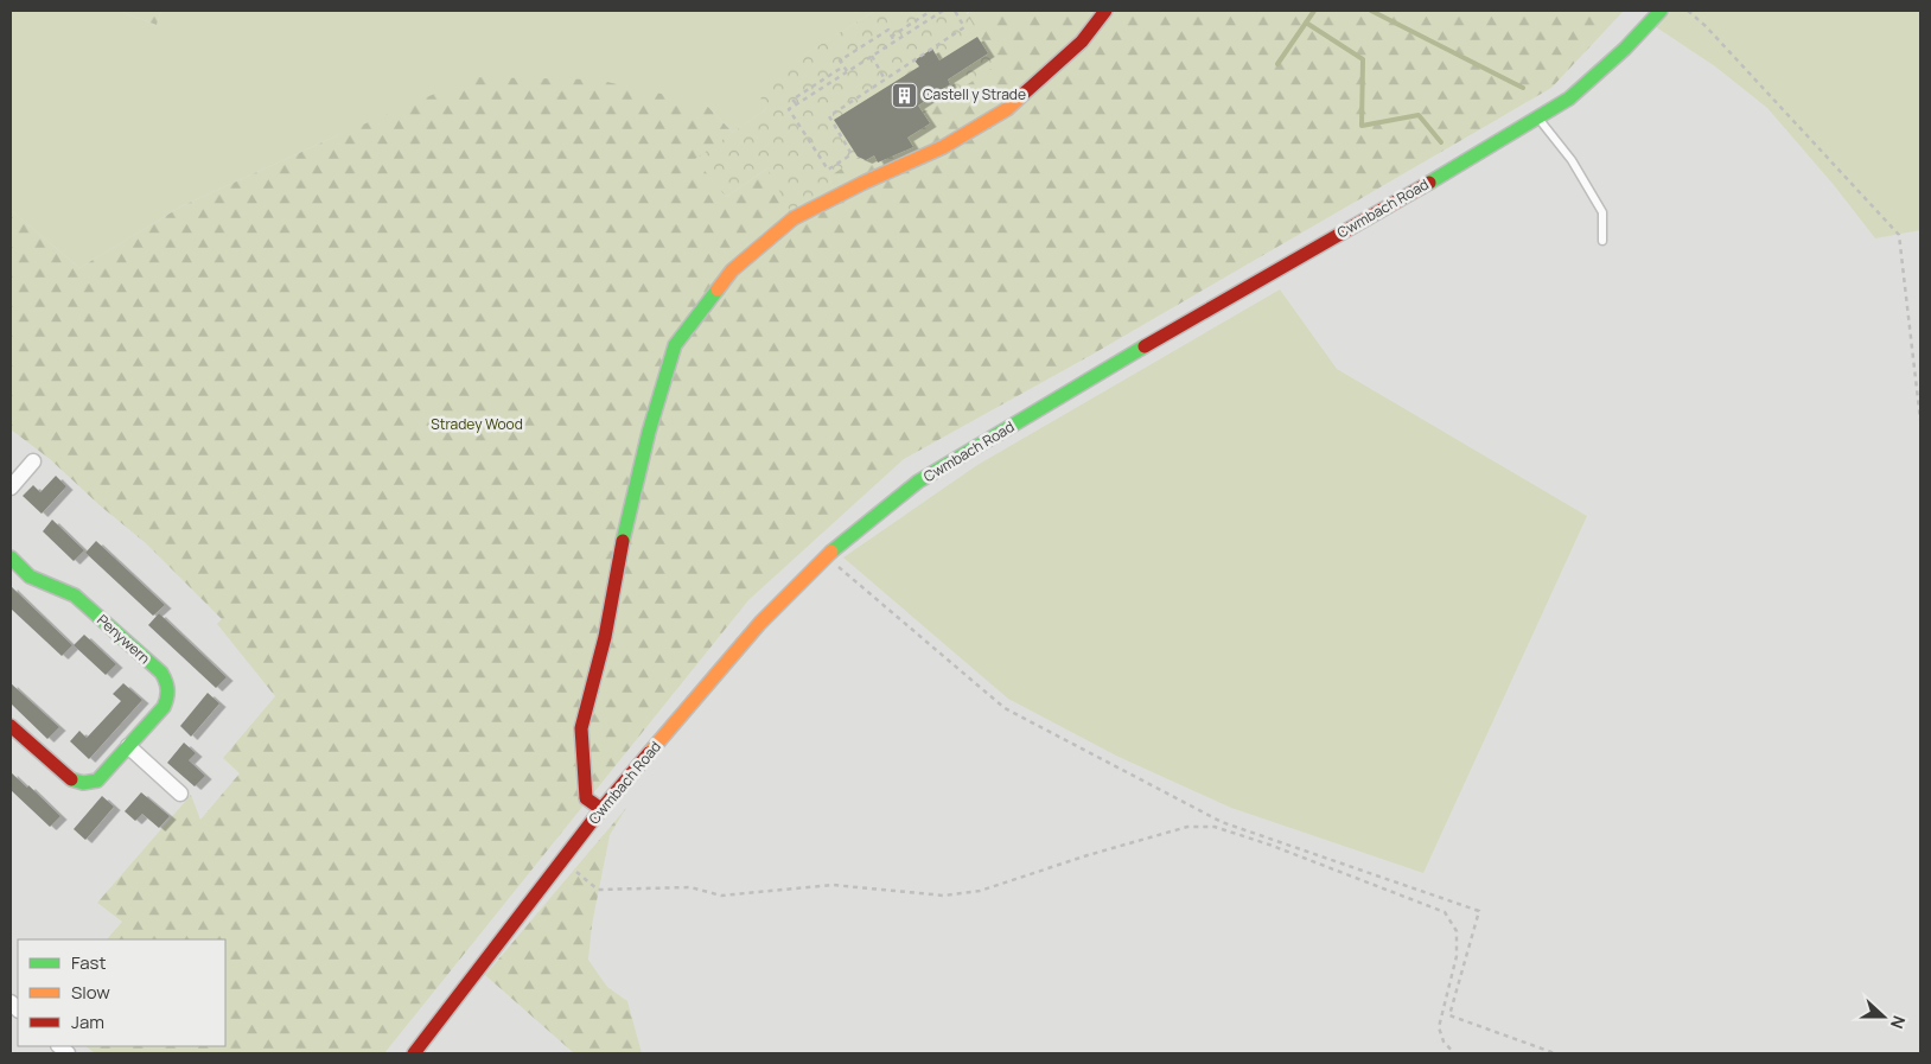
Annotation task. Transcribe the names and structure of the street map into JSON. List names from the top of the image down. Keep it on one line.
{"streets":{"main road":["Cwmbach Road","Penywern"]},"parks":["Stradey Wood"],"places":{"building":["Castell y Strade"]},"legend":["Fast","Slow","Jam"],"north":"right"}
